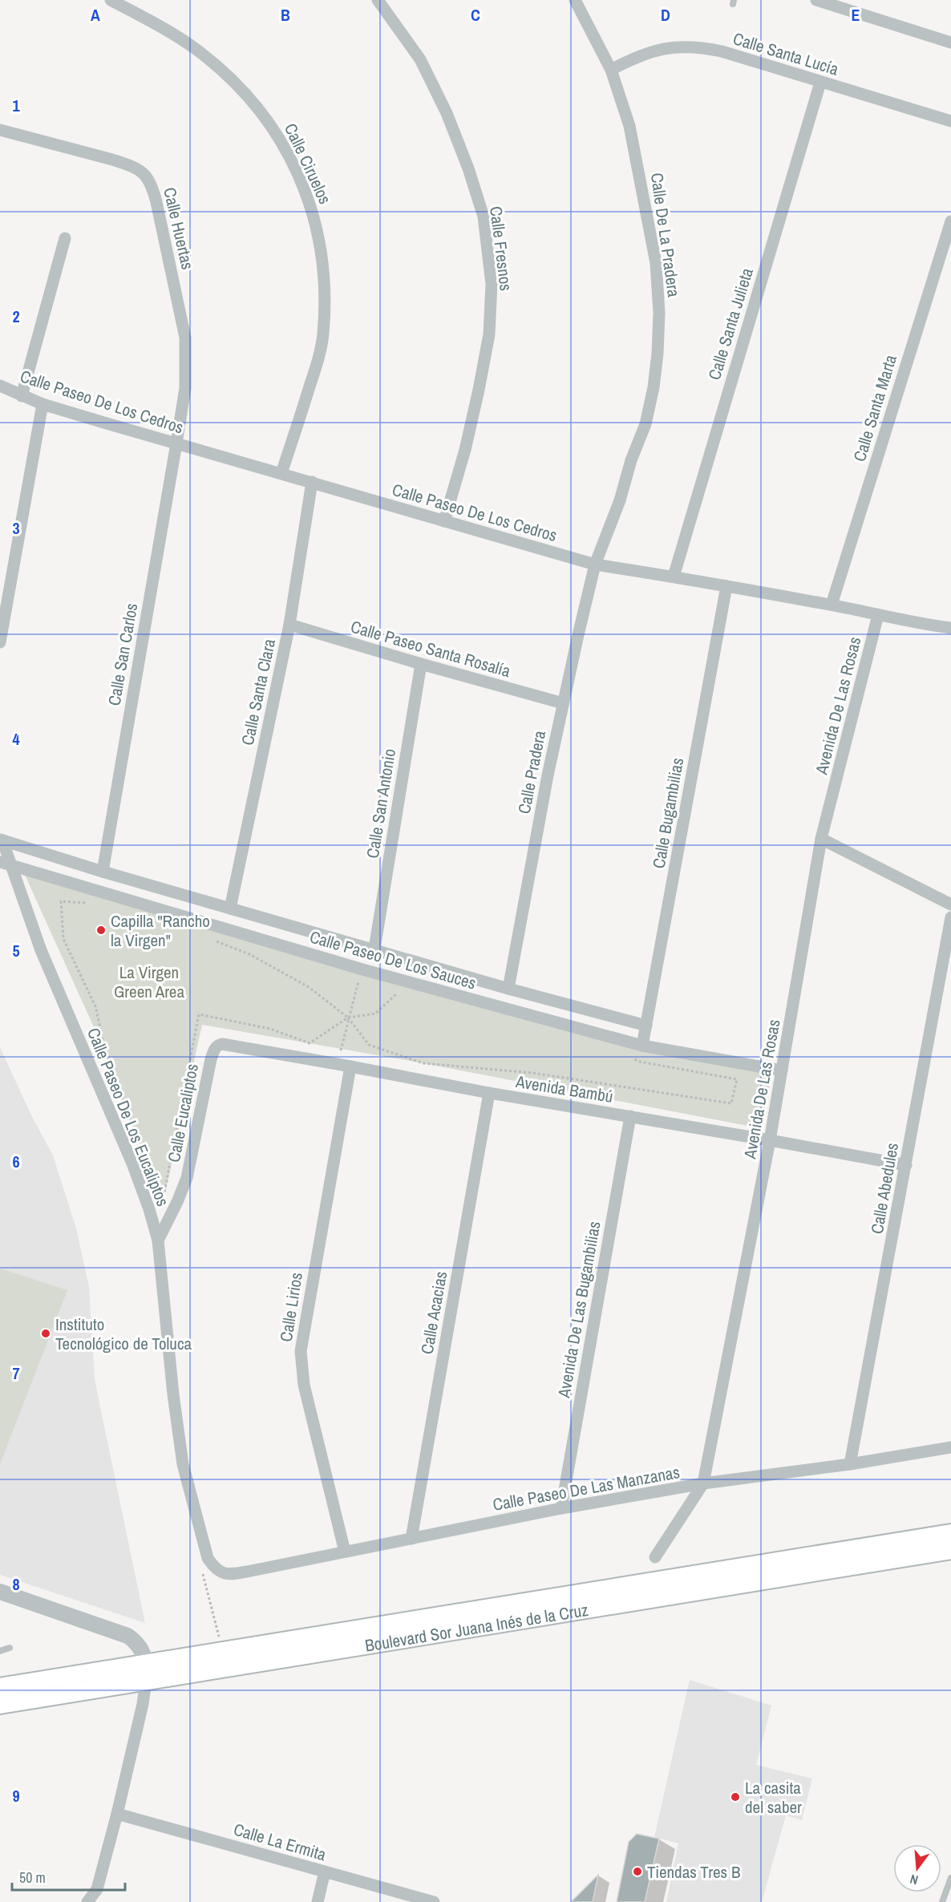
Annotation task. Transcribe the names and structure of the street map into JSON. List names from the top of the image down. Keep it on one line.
{"streets":{"main road":["Boulevard Sor Juana Inés de la Cruz"],"street":["Calle Santa Lucía","Calle Ciruelos","Calle Huertas","Calle De La Pradera","Calle Fresnos","Calle Santa Julieta","Calle Paseo De Los Cedros","Calle Santa Marta","Calle Paseo Santa Rosalía","Calle San Carlos","Calle Santa Clara","Avenida De Las Rosas","Calle Pradera","Calle San Antonio","Calle Bugambilias","Calle Paseo De Los Sauces","Avenida Bambú","Calle Eucaliptos","Calle Paseo De Los Eucaliptos","Calle Abedules","Calle Lirios","Avenida De Las Bugambilias","Calle Acacias","Calle Paseo De Las Manzanas","Calle La Ermita"]},"crossings":[["Calle Santa Lucía","Calle De La Pradera"],["Calle Santa Lucía","Calle Santa Julieta"],["Calle Ciruelos","Calle Paseo De Los Cedros"],["Calle Huertas","Calle Paseo De Los Cedros"],["Calle Huertas","Calle San Carlos"],["Calle De La Pradera","Calle Paseo De Los Cedros"],["Calle De La Pradera","Calle Pradera"],["Calle Fresnos","Calle Paseo De Los Cedros"],["Calle Santa Julieta","Calle Paseo De Los Cedros"],["Calle Paseo De Los Cedros","Calle Santa Marta"],["Calle Paseo De Los Cedros","Calle San Carlos"],["Calle Paseo De Los Cedros","Calle Santa Clara"],["Calle Paseo De Los Cedros","Avenida De Las Rosas"],["Calle Paseo De Los Cedros","Calle Pradera"],["Calle Paseo De Los Cedros","Calle Bugambilias"],["Calle Paseo Santa Rosalía","Calle Santa Clara"],["Calle Paseo Santa Rosalía","Calle Pradera"],["Calle Paseo Santa Rosalía","Calle San Antonio"],["Calle San Carlos","Calle Paseo De Los Sauces"],["Calle Santa Clara","Calle Paseo De Los Sauces"],["Avenida De Las Rosas","Calle Paseo De Los Sauces"],["Avenida De Las Rosas","Avenida Bambú"],["Avenida De Las Rosas","Calle Paseo De Las Manzanas"],["Calle Pradera","Calle Paseo De Los Sauces"],["Calle San Antonio","Calle Paseo De Los Sauces"],["Calle Bugambilias","Calle Paseo De Los Sauces"],["Calle Paseo De Los Sauces","Calle Paseo De Los Eucaliptos"],["Avenida Bambú","Calle Eucaliptos"],["Avenida Bambú","Calle Abedules"],["Avenida Bambú","Calle Lirios"],["Avenida Bambú","Avenida De Las Bugambilias"],["Avenida Bambú","Calle Acacias"],["Calle Eucaliptos","Calle Paseo De Los Eucaliptos"],["Calle Paseo De Los Eucaliptos","Calle Paseo De Las Manzanas"],["Calle Abedules","Calle Paseo De Las Manzanas"],["Calle Lirios","Calle Paseo De Las Manzanas"],["Avenida De Las Bugambilias","Calle Paseo De Las Manzanas"],["Calle Acacias","Calle Paseo De Las Manzanas"]],"parks":["La Virgen Green Area"],"places":["Capilla \"Rancho la Virgen\"","Instituto Tecnológico de Toluca","La casita del saber","Tiendas Tres B"],"scale_bar":"50 m","north":"bottom","grid":{"columns":["A","B","C","D","E"],"rows":["1","2","3","4","5","6","7","8","9"]}}
